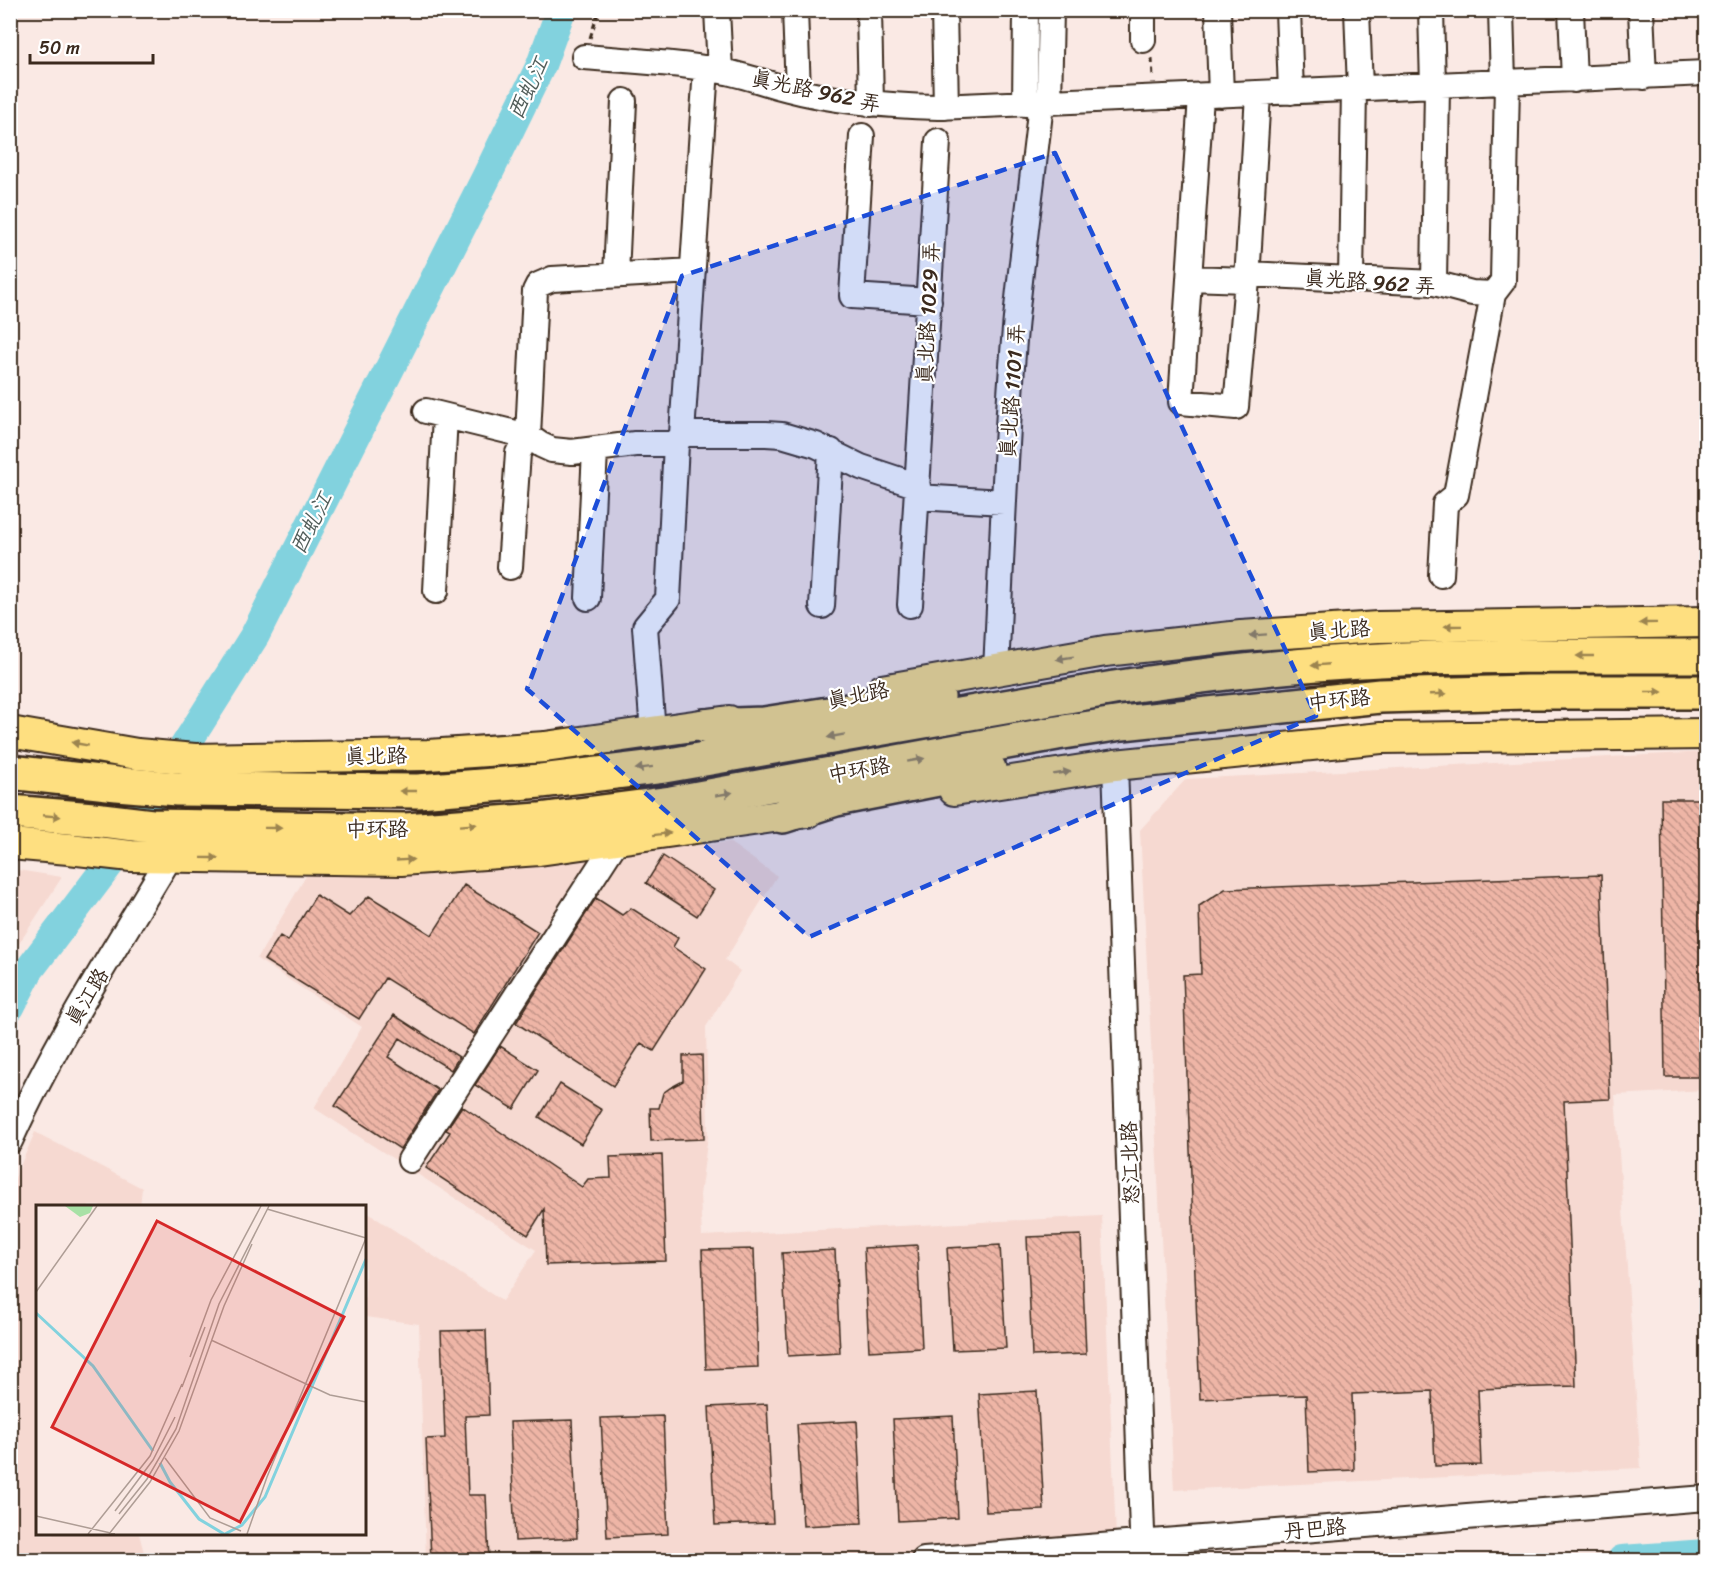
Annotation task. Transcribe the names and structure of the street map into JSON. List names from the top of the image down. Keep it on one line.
{"streets":{"highway":["中环路"],"main road":["真北路"],"street":["真光路 962 弄","真北路 1029 弄","真北路 1101 弄","真江路","怒江北路","丹巴路"]},"crossings":[["真光路 962 弄","真北路 1101 弄"],["真北路 1101 弄","真北路"],["怒江北路","丹巴路"]],"water":["西虬江"],"scale_bar":"50 m"}
